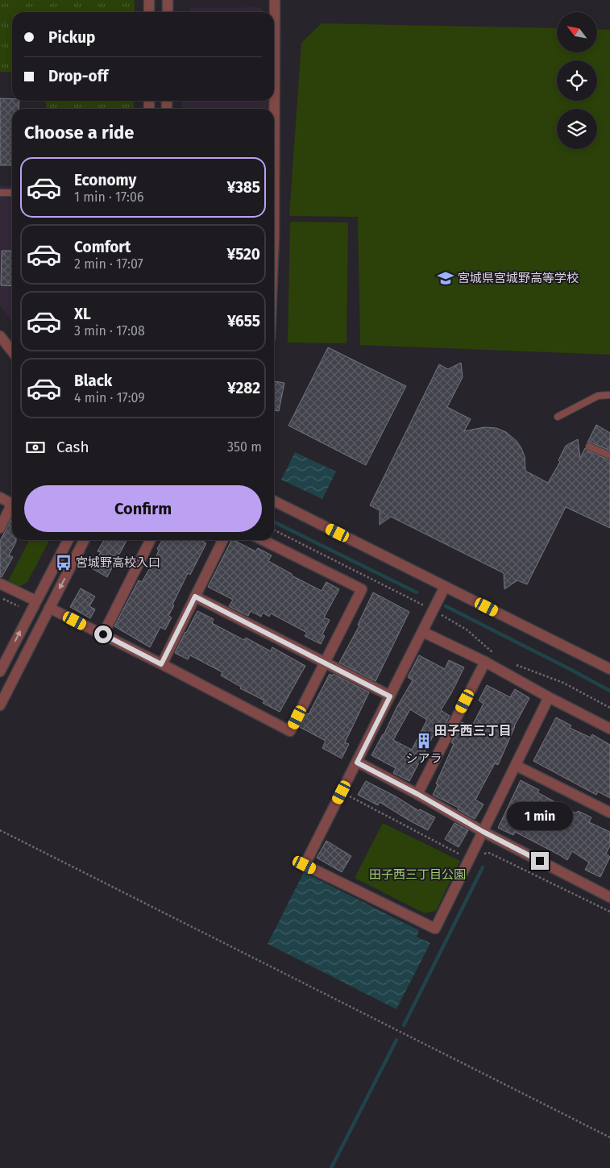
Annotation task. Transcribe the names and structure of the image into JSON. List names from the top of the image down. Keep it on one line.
{"districts":["田子西三丁目"],"parks":["田子西三丁目公園"],"places":{"school or university":["宮城県宮城野高等学校"],"bus stop":["宮城野高校入口"],"building":["シアラ"]},"north":"top left","page":{"banner":["Pickup","Drop-off"],"heading":"Choose a ride","list":[{"name":"Economy","note":"1 min · 17:06","value":"¥385"},{"name":"Comfort","note":"2 min · 17:07","value":"¥520"},{"name":"XL","note":"3 min · 17:08","value":"¥655"},{"name":"Black","note":"4 min · 17:09","value":"¥282"}],"pay":["Cash","350 m"],"buttons":"Confirm","bubble":"1 min"}}
